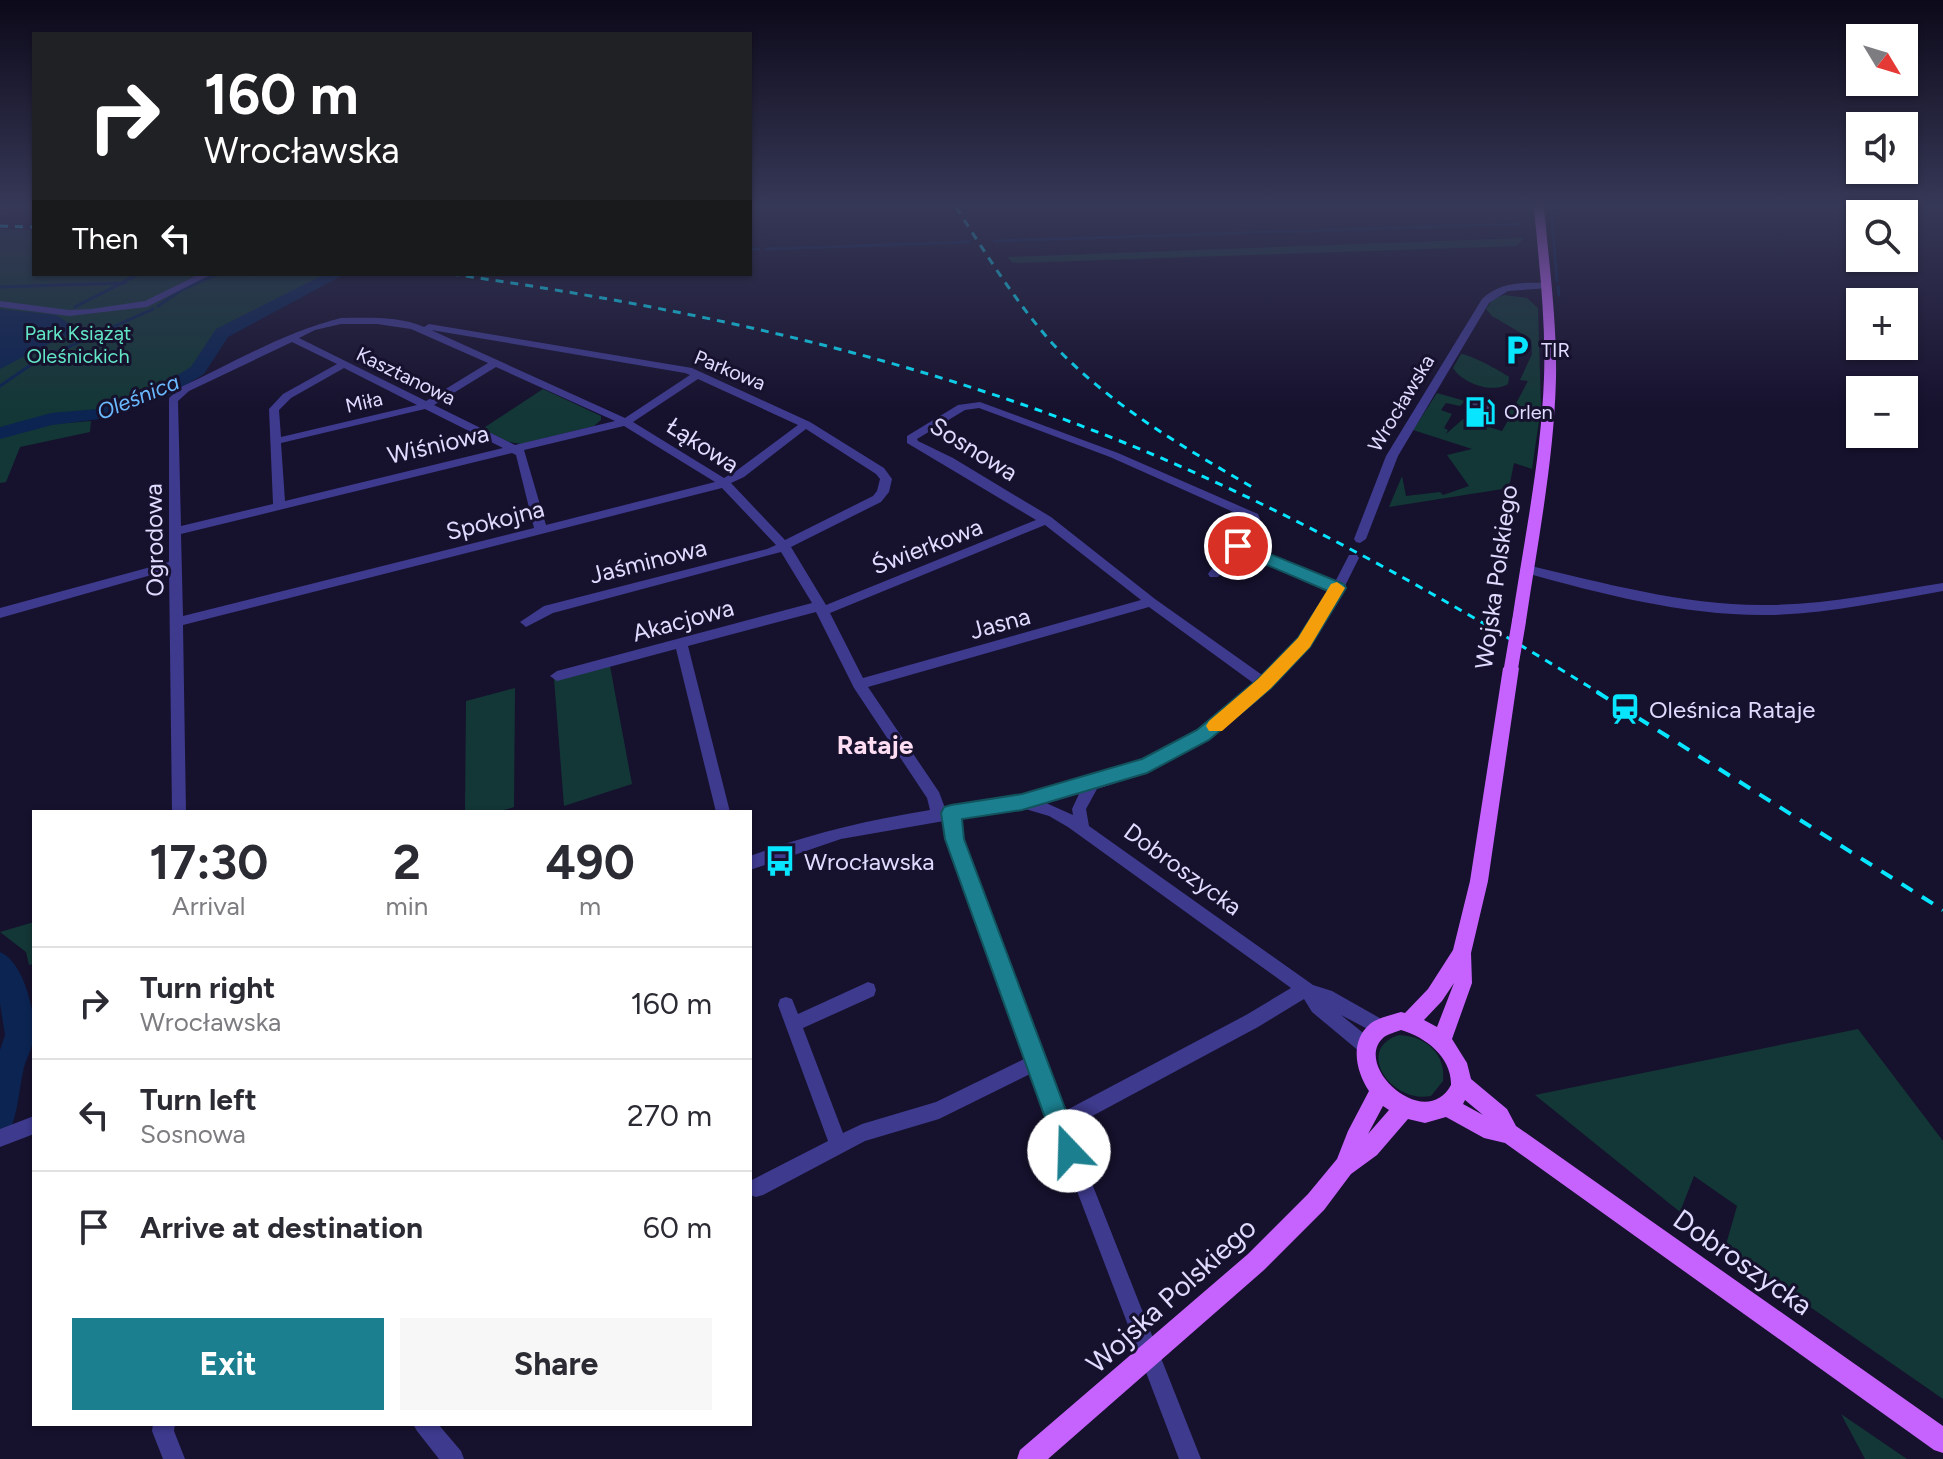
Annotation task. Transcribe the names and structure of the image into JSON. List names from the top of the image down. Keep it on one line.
{"streets":{"main road":["Wojska Polskiego","Dobroszycka"],"street":["Parkowa","Kasztanowa","Miła","Wrocławska","Wiśniowa","Łąkowa","Sosnowa","Spokojna","Ogrodowa","Świerkowa","Jaśminowa","Akacjowa","Jasna"]},"crossings":[["Parkowa","Wiśniowa"],["Parkowa","Łąkowa"],["Parkowa","Spokojna"],["Parkowa","Jaśminowa"],["Kasztanowa","Miła"],["Kasztanowa","Wiśniowa"],["Kasztanowa","Łąkowa"],["Kasztanowa","Ogrodowa"],["Miła","Łąkowa"],["Wrocławska","Wojska Polskiego"],["Wiśniowa","Łąkowa"],["Wiśniowa","Ogrodowa"],["Łąkowa","Spokojna"],["Łąkowa","Ogrodowa"],["Łąkowa","Świerkowa"],["Łąkowa","Jaśminowa"],["Łąkowa","Wojska Polskiego"],["Łąkowa","Akacjowa"],["Łąkowa","Jasna"],["Sosnowa","Świerkowa"],["Sosnowa","Jasna"],["Spokojna","Ogrodowa"],["Świerkowa","Akacjowa"],["Wojska Polskiego","Dobroszycka"]],"districts":["Rataje"],"water":["Oleśnica"],"parks":["Park Książąt Oleśnickich"],"places":{"parking":["TIR"],"fuel station":["Orlen"],"station":["Oleśnica Rataje"],"bus stop":["Wrocławska"]},"north":"bottom right","page":{"map_buttons":["+","−"],"turn":["160 m","Wrocławska"],"then":"Then","eta":["17:30","Arrival","2","min","490","m"],"list":[{"name":"Turn right","note":"Wrocławska","value":"160 m"},{"name":"Turn left","note":"Sosnowa","value":"270 m"},{"name":"Arrive at destination","value":"60 m"}],"buttons":["Exit","Share"]}}
